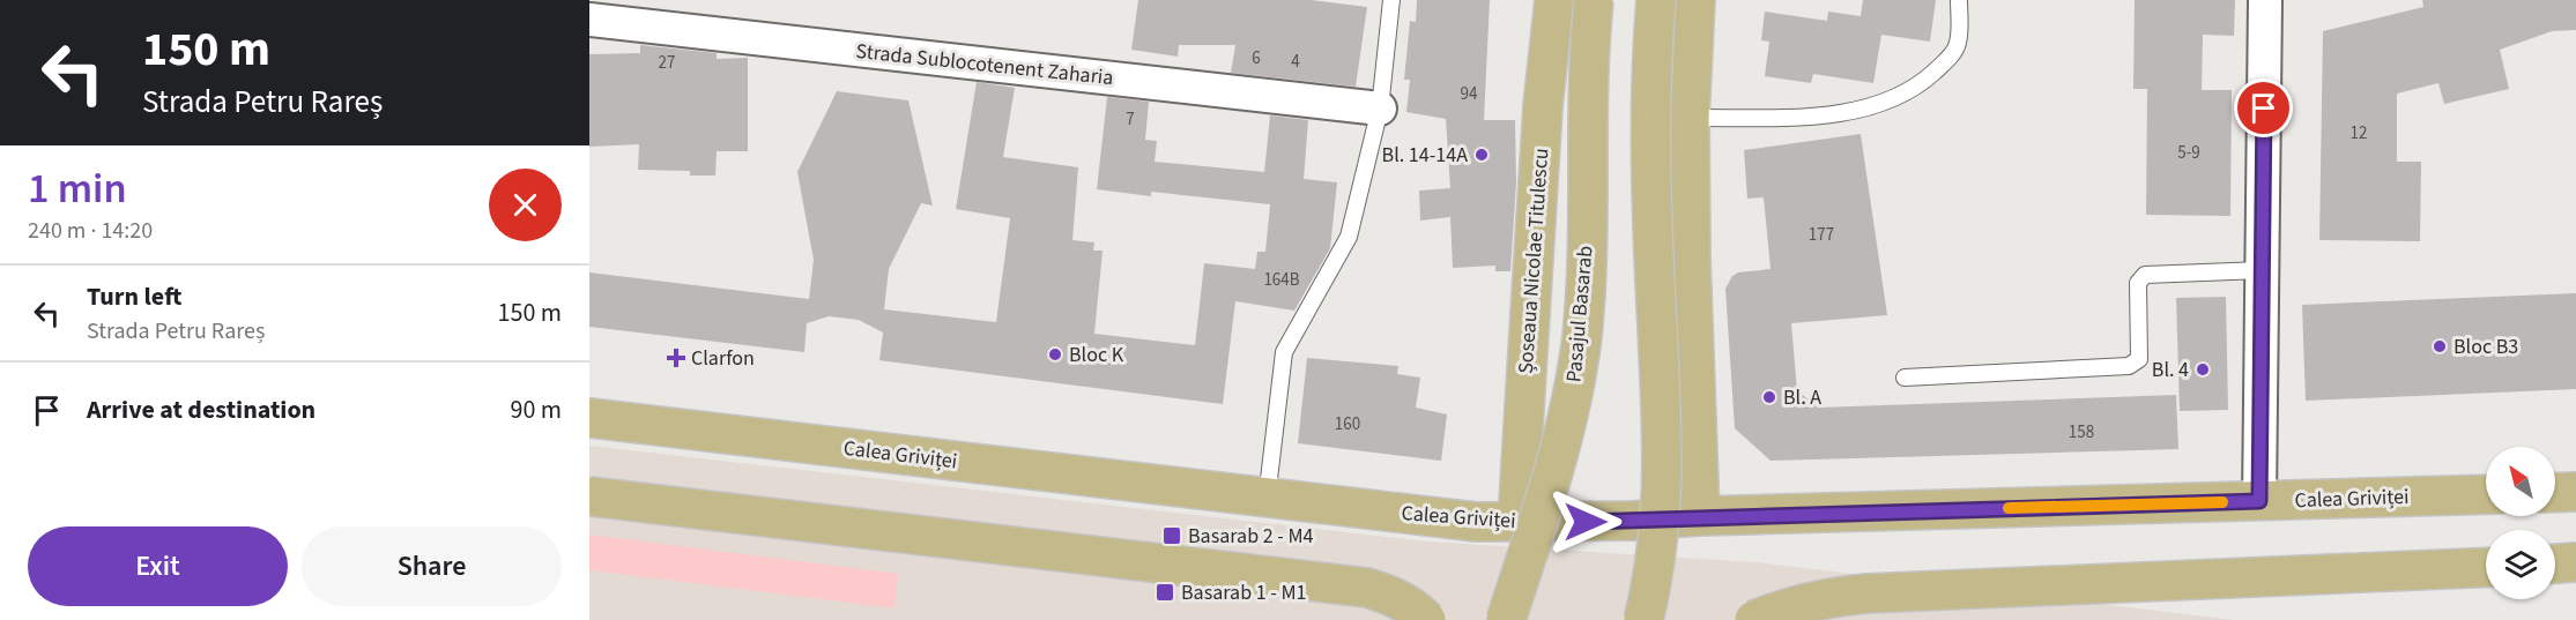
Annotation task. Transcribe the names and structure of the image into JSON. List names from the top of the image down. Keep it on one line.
{"streets":{"main road":["Șoseaua Nicolae Titulescu","Pasajul Basarab","Calea Griviței"],"street":["Strada Sublocotenent Zaharia"]},"crossings":[["Șoseaua Nicolae Titulescu","Calea Griviței"]],"places":{"other":["Bl. 14-14A","Bloc B3","Bloc K","Bl. 4","Bl. A"],"health":["Clarfon"],"transit":["Basarab 2 - M4","Basarab 1 - M1"]},"house_numbers":["6","4","27","94","7","12","5-9","177","164B","160","158"],"north":"top left","page":{"turn":["150 m","Strada Petru Rareș"],"heading":["1 min","240 m · 14:20"],"list":[{"name":"Turn left","note":"Strada Petru Rareș","value":"150 m"},{"name":"Arrive at destination","value":"90 m"}],"buttons":["Exit","Share"]}}
